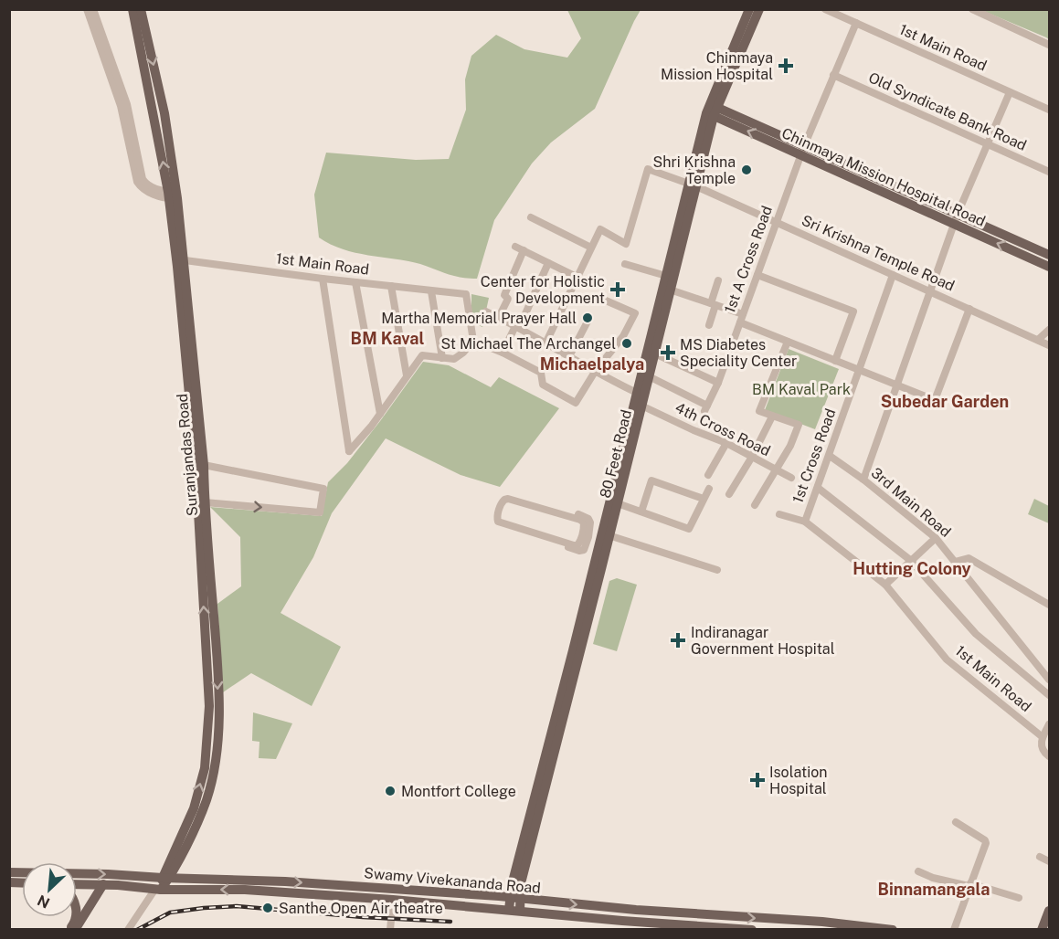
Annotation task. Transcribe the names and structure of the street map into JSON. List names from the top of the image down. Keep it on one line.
{"streets":{"main road":["Chinmaya Mission Hospital Road","80 Feet Road","Suranjandas Road","Swamy Vivekananda Road"],"street":["1st Main Road","Old Syndicate Bank Road","Sri Krishna Temple Road","1st A Cross Road","4th Cross Road","1st Cross Road","3rd Main Road"]},"crossings":[["1st Main Road","Suranjandas Road"],["1st Main Road","1st Cross Road"],["Chinmaya Mission Hospital Road","1st A Cross Road"],["Chinmaya Mission Hospital Road","80 Feet Road"],["Sri Krishna Temple Road","1st A Cross Road"],["Sri Krishna Temple Road","80 Feet Road"],["Sri Krishna Temple Road","1st Cross Road"],["1st A Cross Road","80 Feet Road"],["4th Cross Road","80 Feet Road"],["80 Feet Road","Swamy Vivekananda Road"],["Suranjandas Road","Swamy Vivekananda Road"],["1st Cross Road","3rd Main Road"]],"districts":["BM Kaval","Michaelpalya","Subedar Garden","Hutting Colony","Binnamangala"],"parks":["BM Kaval Park"],"places":{"health":["Chinmaya Mission Hospital","Center for Holistic Development","MS Diabetes Speciality Center","Indiranagar Government Hospital","Isolation Hospital"],"other":["Shri Krishna Temple","Martha Memorial Prayer Hall","St Michael The Archangel","Montfort College","Santhe Open Air theatre"]},"north":"bottom left"}
